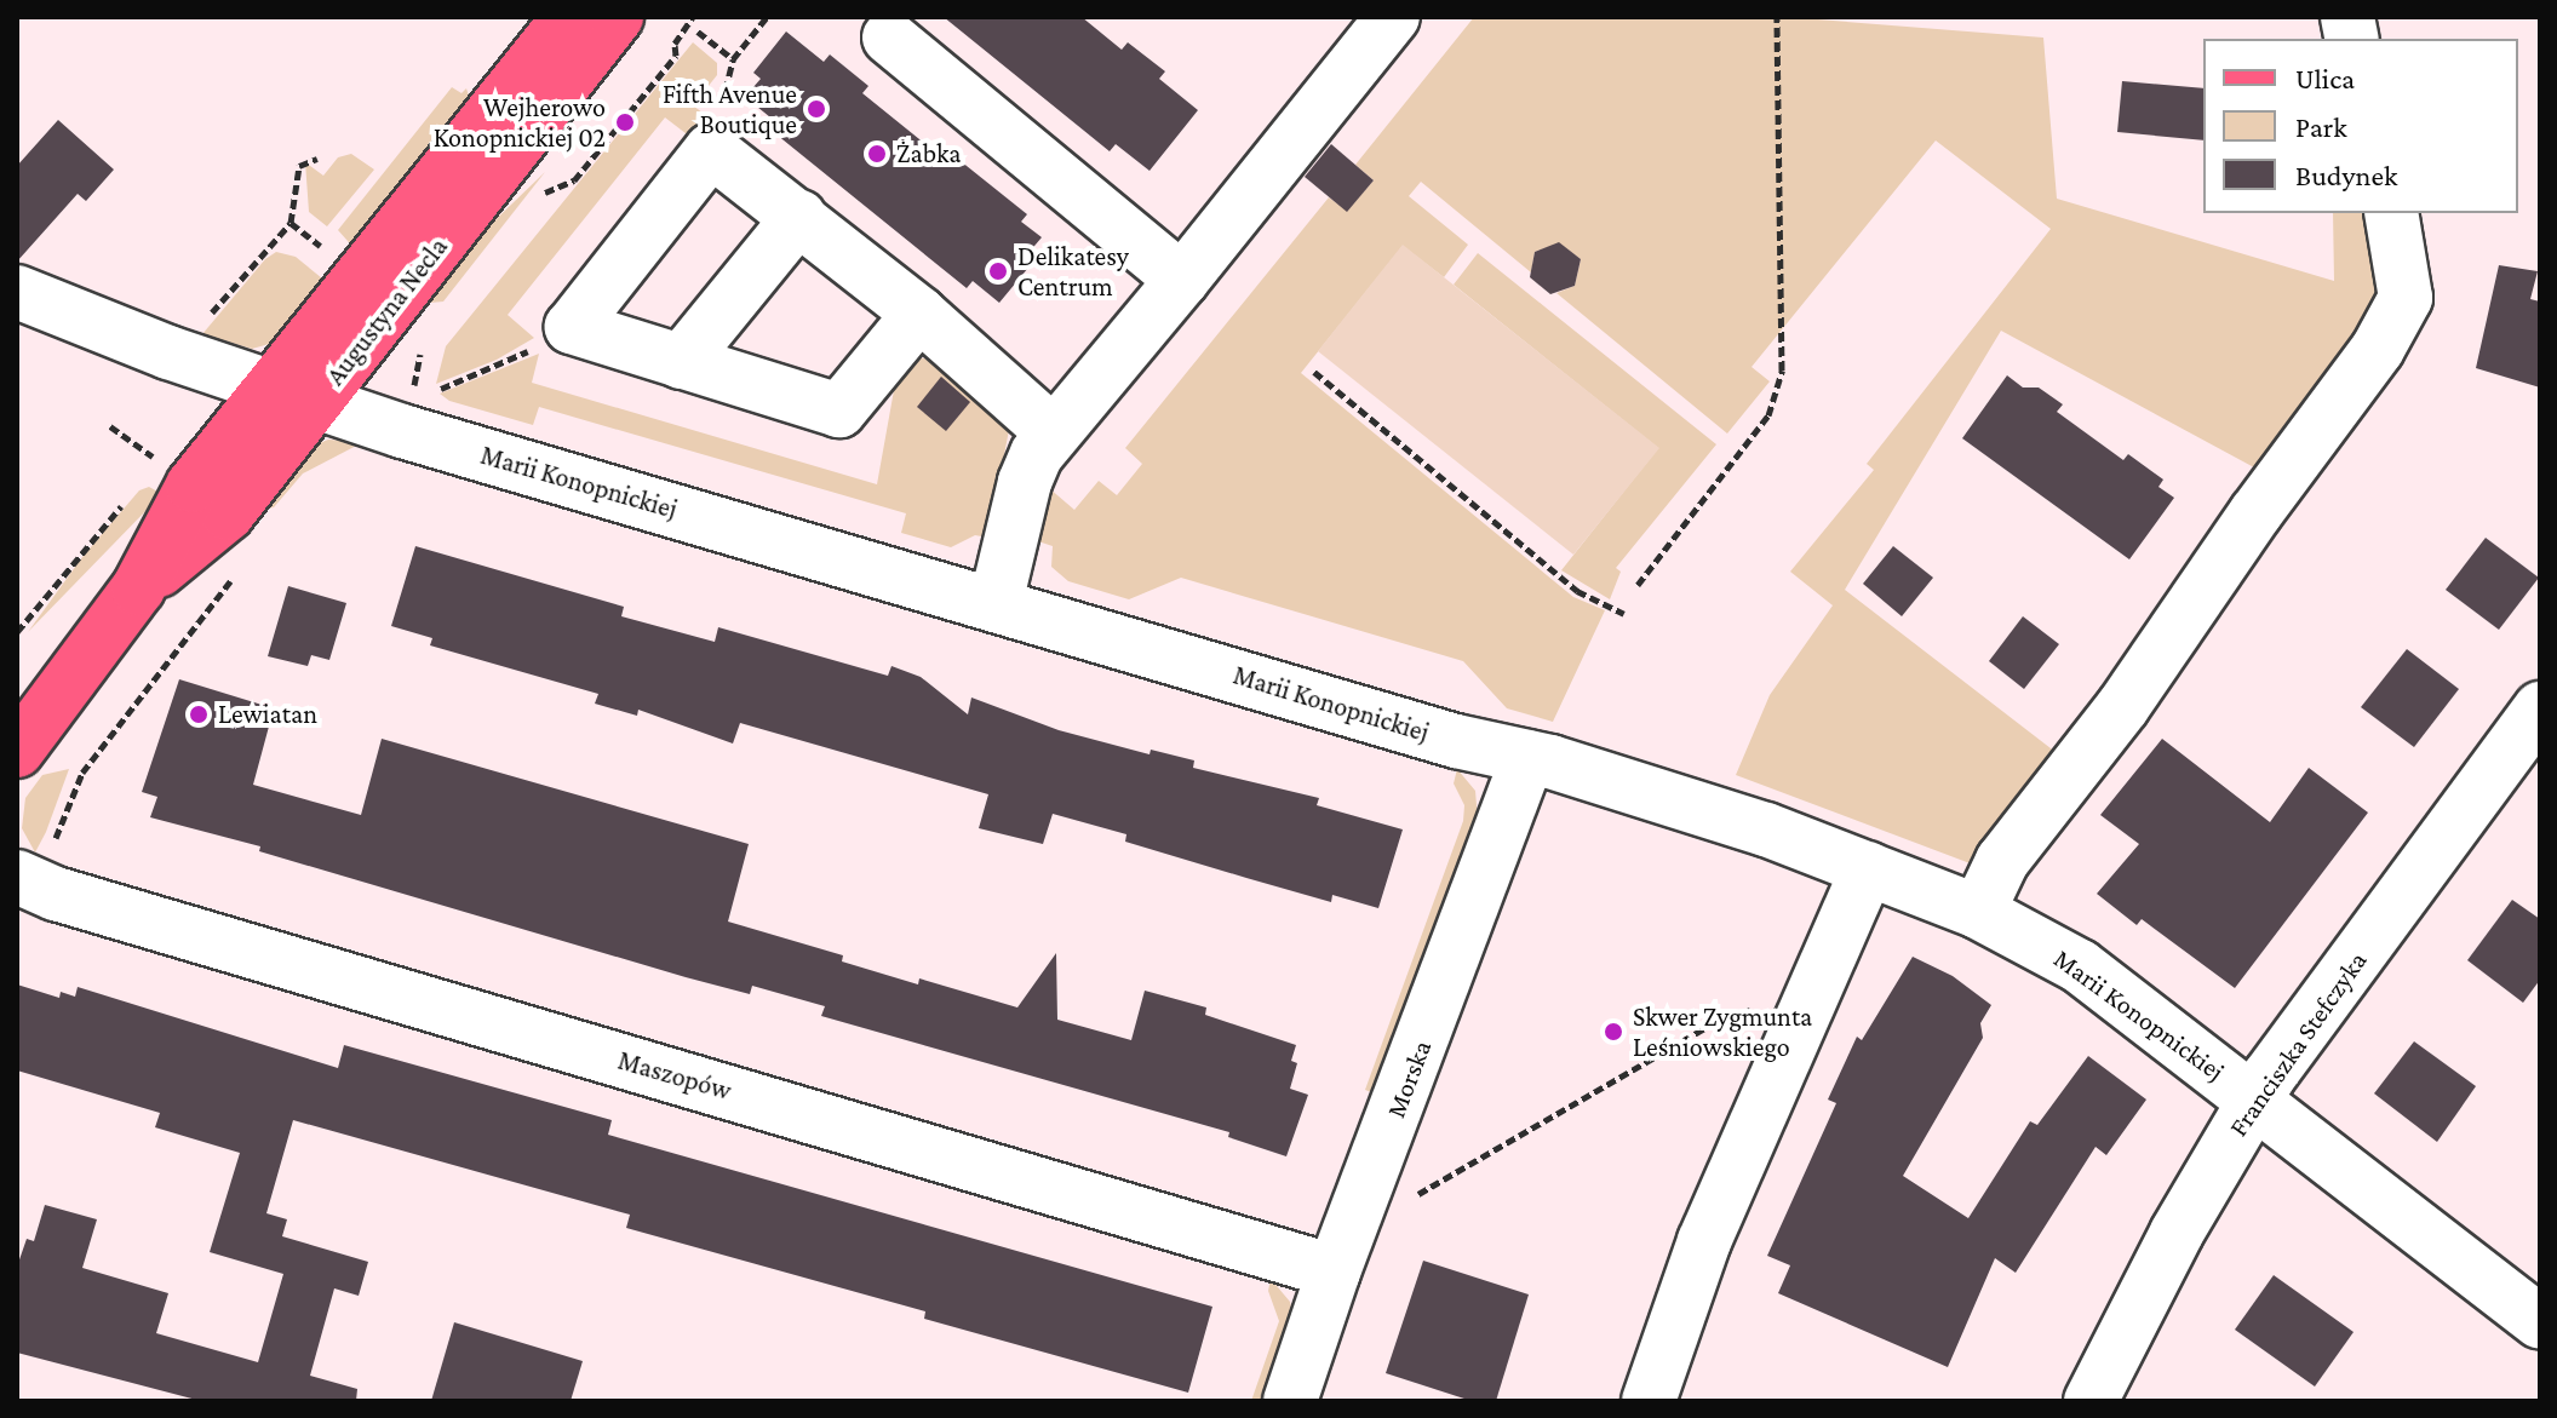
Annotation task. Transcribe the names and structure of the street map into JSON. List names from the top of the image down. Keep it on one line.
{"streets":{"main road":["Augustyna Necla"],"street":["Marii Konopnickiej","Franciszka Stefczyka","Maszopów","Morska"]},"crossings":[["Augustyna Necla","Marii Konopnickiej"],["Marii Konopnickiej","Franciszka Stefczyka"],["Marii Konopnickiej","Morska"],["Maszopów","Morska"]],"places":["Fifth Avenue Boutique","Wejherowo Konopnickiej 02","Żabka","Delikatesy Centrum","Lewiatan","Skwer Zygmunta Leśniowskiego"],"legend":["Ulica","Park","Budynek"]}
